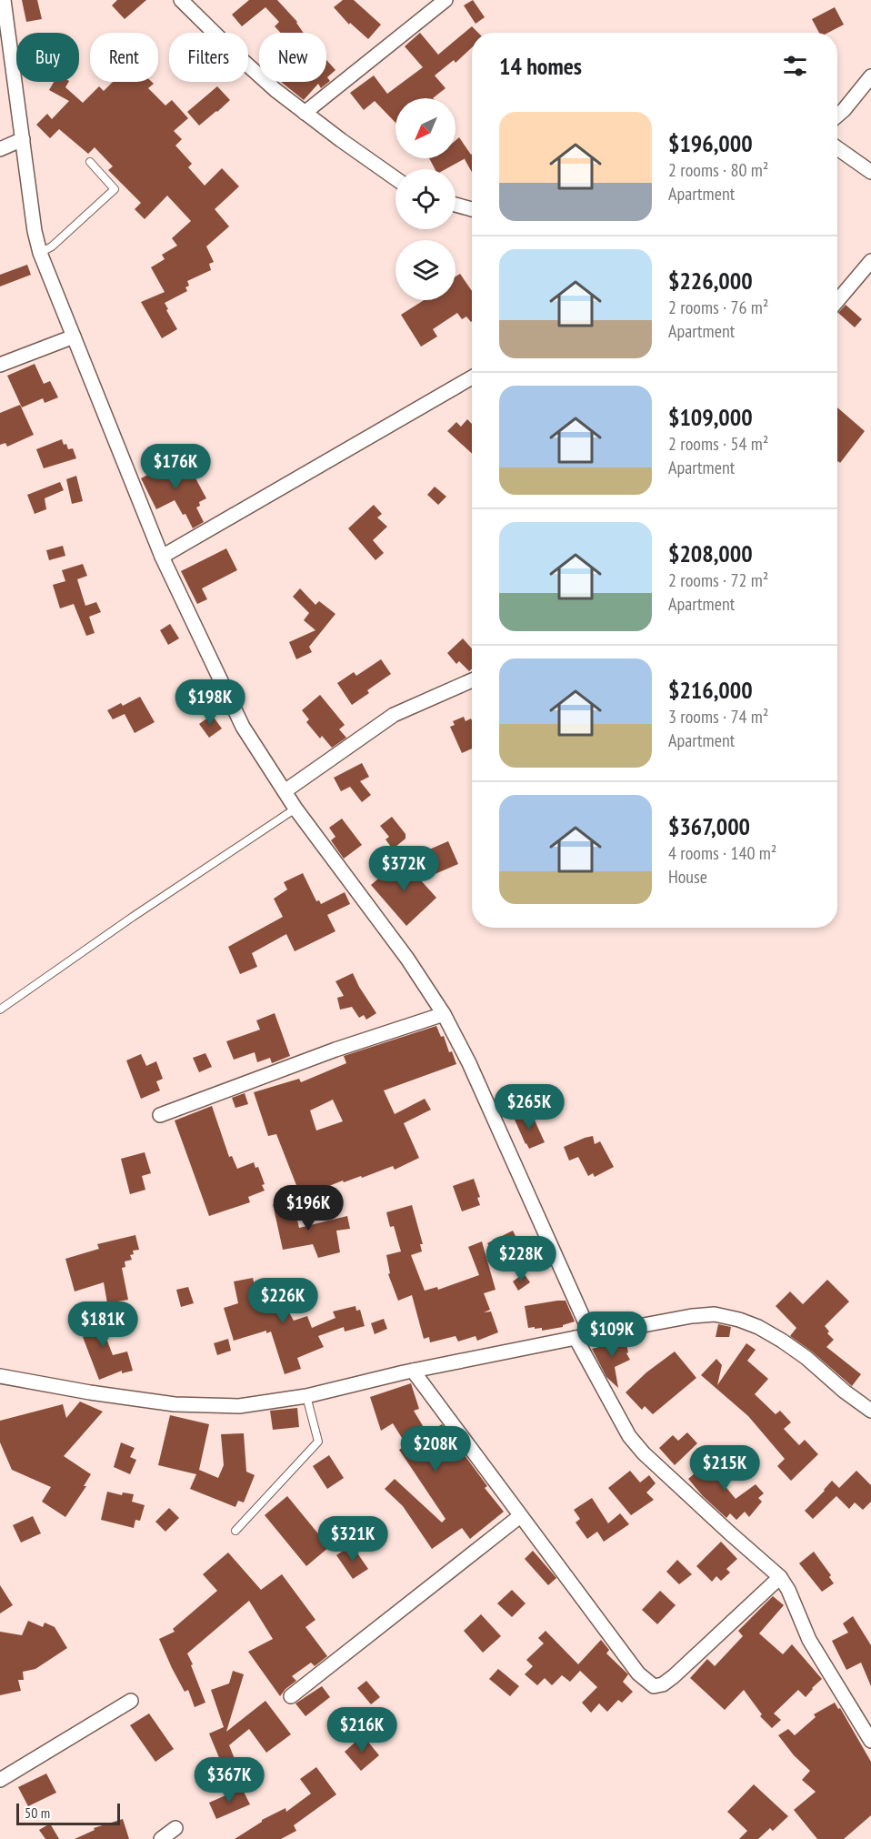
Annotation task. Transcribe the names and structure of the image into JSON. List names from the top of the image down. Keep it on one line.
{"scale_bar":"50 m","north":"bottom left","page":{"chip":["Buy","Rent","Filters","New"],"heading":"14 homes","list":[{"name":"$196,000","note":"2 rooms · 80 m² · Apartment"},{"name":"$226,000","note":"2 rooms · 76 m² · Apartment"},{"name":"$109,000","note":"2 rooms · 54 m² · Apartment"},{"name":"$208,000","note":"2 rooms · 72 m² · Apartment"},{"name":"$216,000","note":"3 rooms · 74 m² · Apartment"},{"name":"$367,000","note":"4 rooms · 140 m² · House"}],"price":["$176K","$198K","$372K","$265K","$196K","$228K","$226K","$181K","$109K","$208K","$215K","$321K","$216K","$367K"],"scale":"50 m"}}
